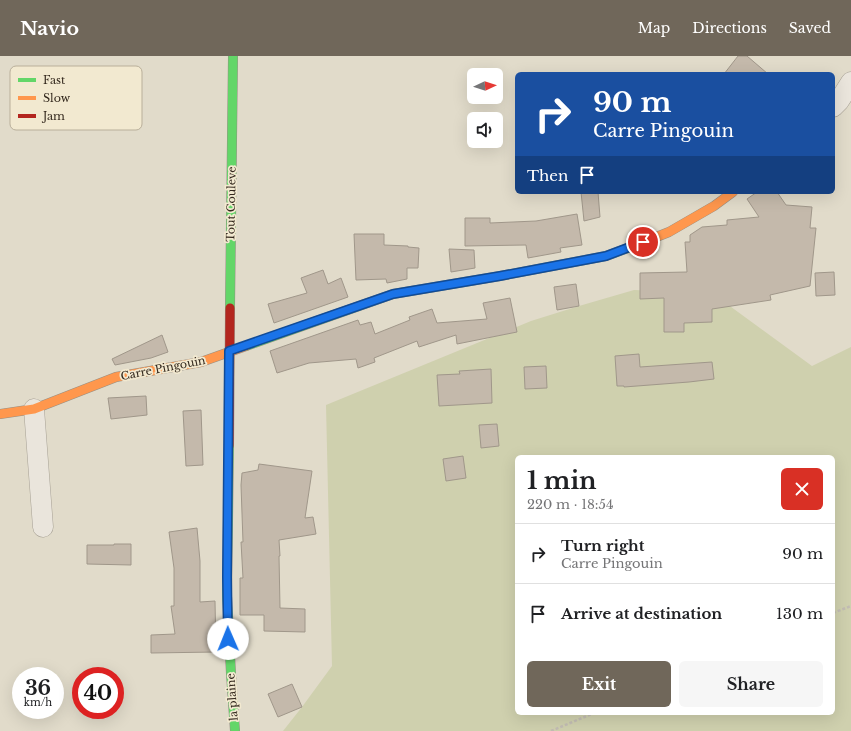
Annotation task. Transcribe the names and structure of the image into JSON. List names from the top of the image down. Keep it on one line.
{"streets":{"street":["Tout Couleve","Carre Pingouin","la plaine"]},"crossings":[["Tout Couleve","Carre Pingouin"],["Tout Couleve","la plaine"],["Carre Pingouin","la plaine"]],"legend":["Fast","Slow","Jam"],"north":"right","page":{"header":"Navio","nav":["Map","Directions","Saved"],"turn":["90 m","Carre Pingouin"],"then":"Then","heading":["1 min","220 m · 18:54"],"list":[{"name":"Turn right","note":"Carre Pingouin","value":"90 m"},{"name":"Arrive at destination","value":"130 m"}],"buttons":["Exit","Share"],"speed":"36 km/h","limit":"40"}}
